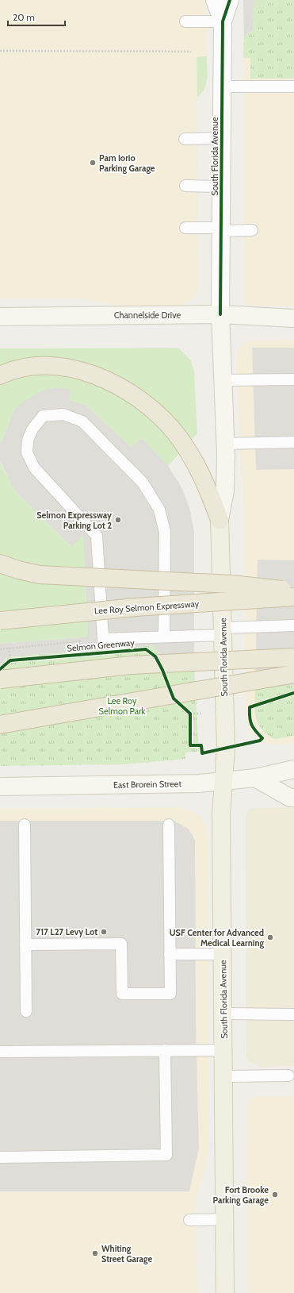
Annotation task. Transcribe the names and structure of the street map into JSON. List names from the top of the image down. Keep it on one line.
{"streets":{"highway":["Lee Roy Selmon Expressway"],"main road":["South Florida Avenue","Channelside Drive","East Brorein Street"],"cycle path":["Selmon Greenway"]},"crossings":[["South Florida Avenue","Channelside Drive"],["South Florida Avenue","East Brorein Street"]],"parks":["Lee Roy Selmon Park"],"places":["Pam Iorio Parking Garage","Selmon Expressway Parking Lot 2","717 L27 Levy Lot","USF Center for Advanced Medical Learning","Fort Brooke Parking Garage","Whiting Street Garage"],"scale_bar":"20 m"}
